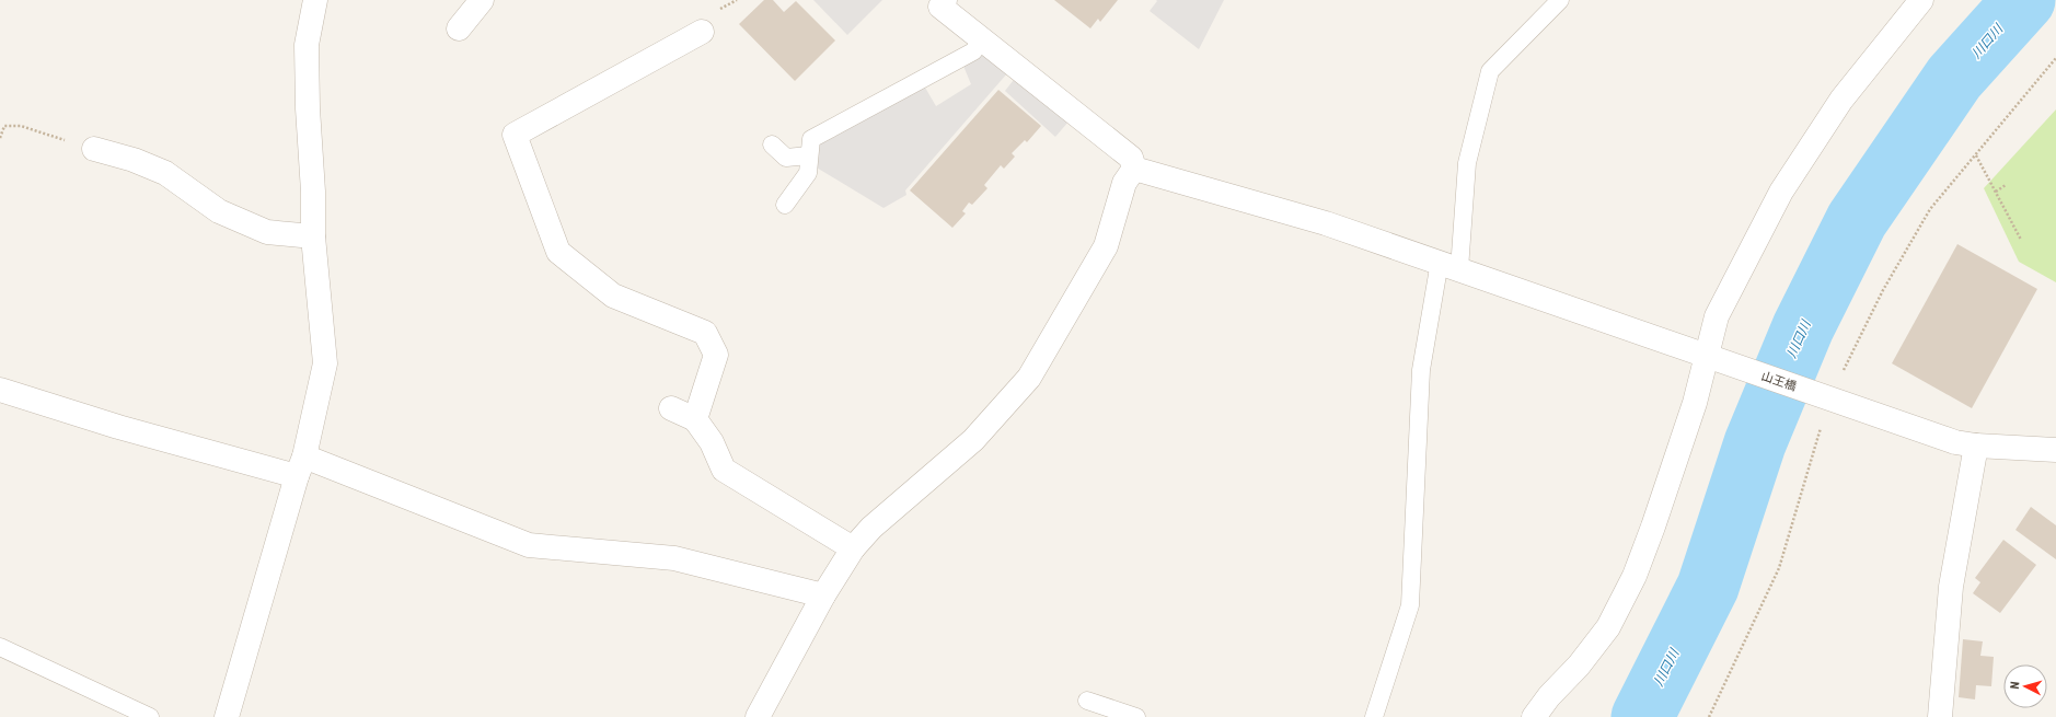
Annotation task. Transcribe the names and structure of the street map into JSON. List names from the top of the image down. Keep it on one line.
{"streets":{"street":["山王橋"]},"water":["川口川"],"north":"left"}
